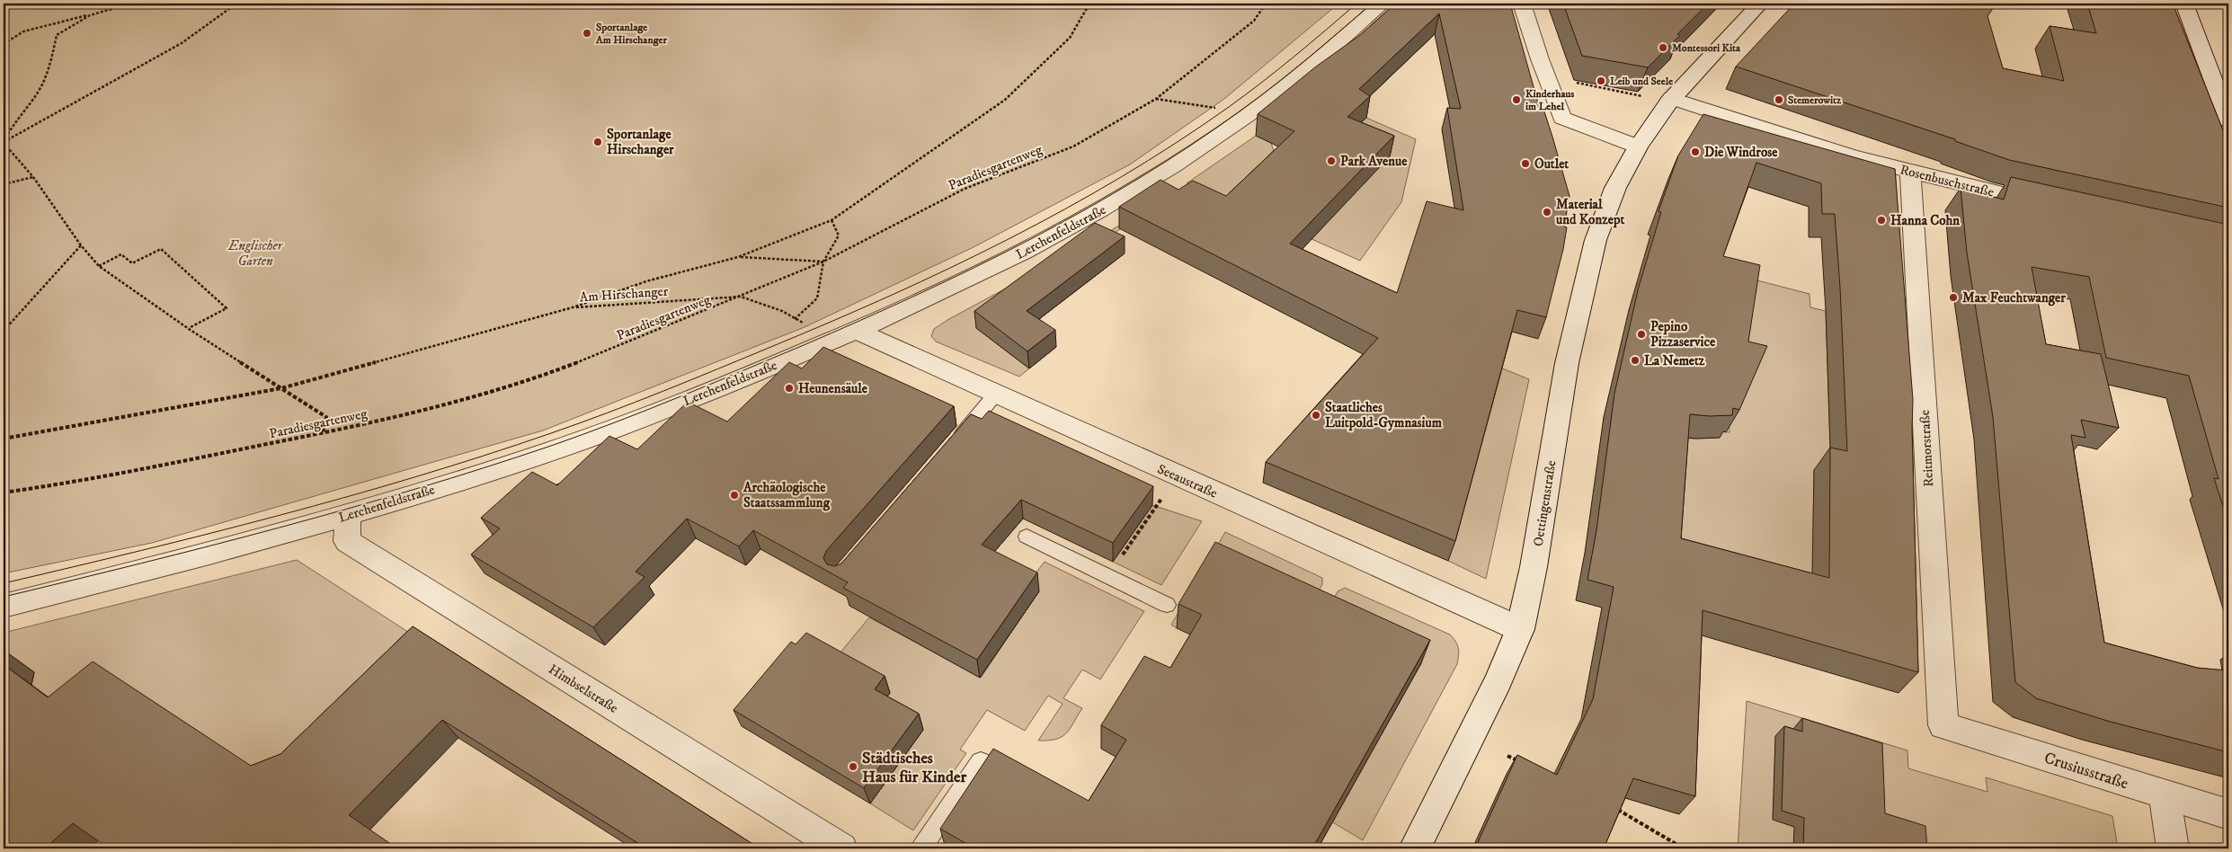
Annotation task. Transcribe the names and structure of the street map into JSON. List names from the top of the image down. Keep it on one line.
{"streets":{"street":["Rosenbuschstraße","Lerchenfeldstraße","Reitmorstraße","Seeaustraße","Oettingenstraße","Himbselstraße","Crusiusstraße"],"path":["Paradiesgartenweg","Am Hirschanger"]},"crossings":[["Paradiesgartenweg","Am Hirschanger"],["Rosenbuschstraße","Reitmorstraße"],["Rosenbuschstraße","Oettingenstraße"],["Lerchenfeldstraße","Seeaustraße"],["Lerchenfeldstraße","Himbselstraße"],["Reitmorstraße","Crusiusstraße"],["Seeaustraße","Oettingenstraße"]],"parks":["Englischer Garten"],"places":["Sportanlage Am Hirschanger","Montessori Kita","Leib und Seele","Kinderhaus im Lehel","Stemerowitz","Sportanlage Hirschanger","Die Windrose","Park Avenue","Outlet","Material und Konzept","Hanna Cohn","Max Feuchtwanger","Pepino Pizzaservice","La Nemetz","Heunensäule","Staatliches Luitpold-Gymnasium","Archäologische Staatssammlung","Städtisches Haus für Kinder"]}
